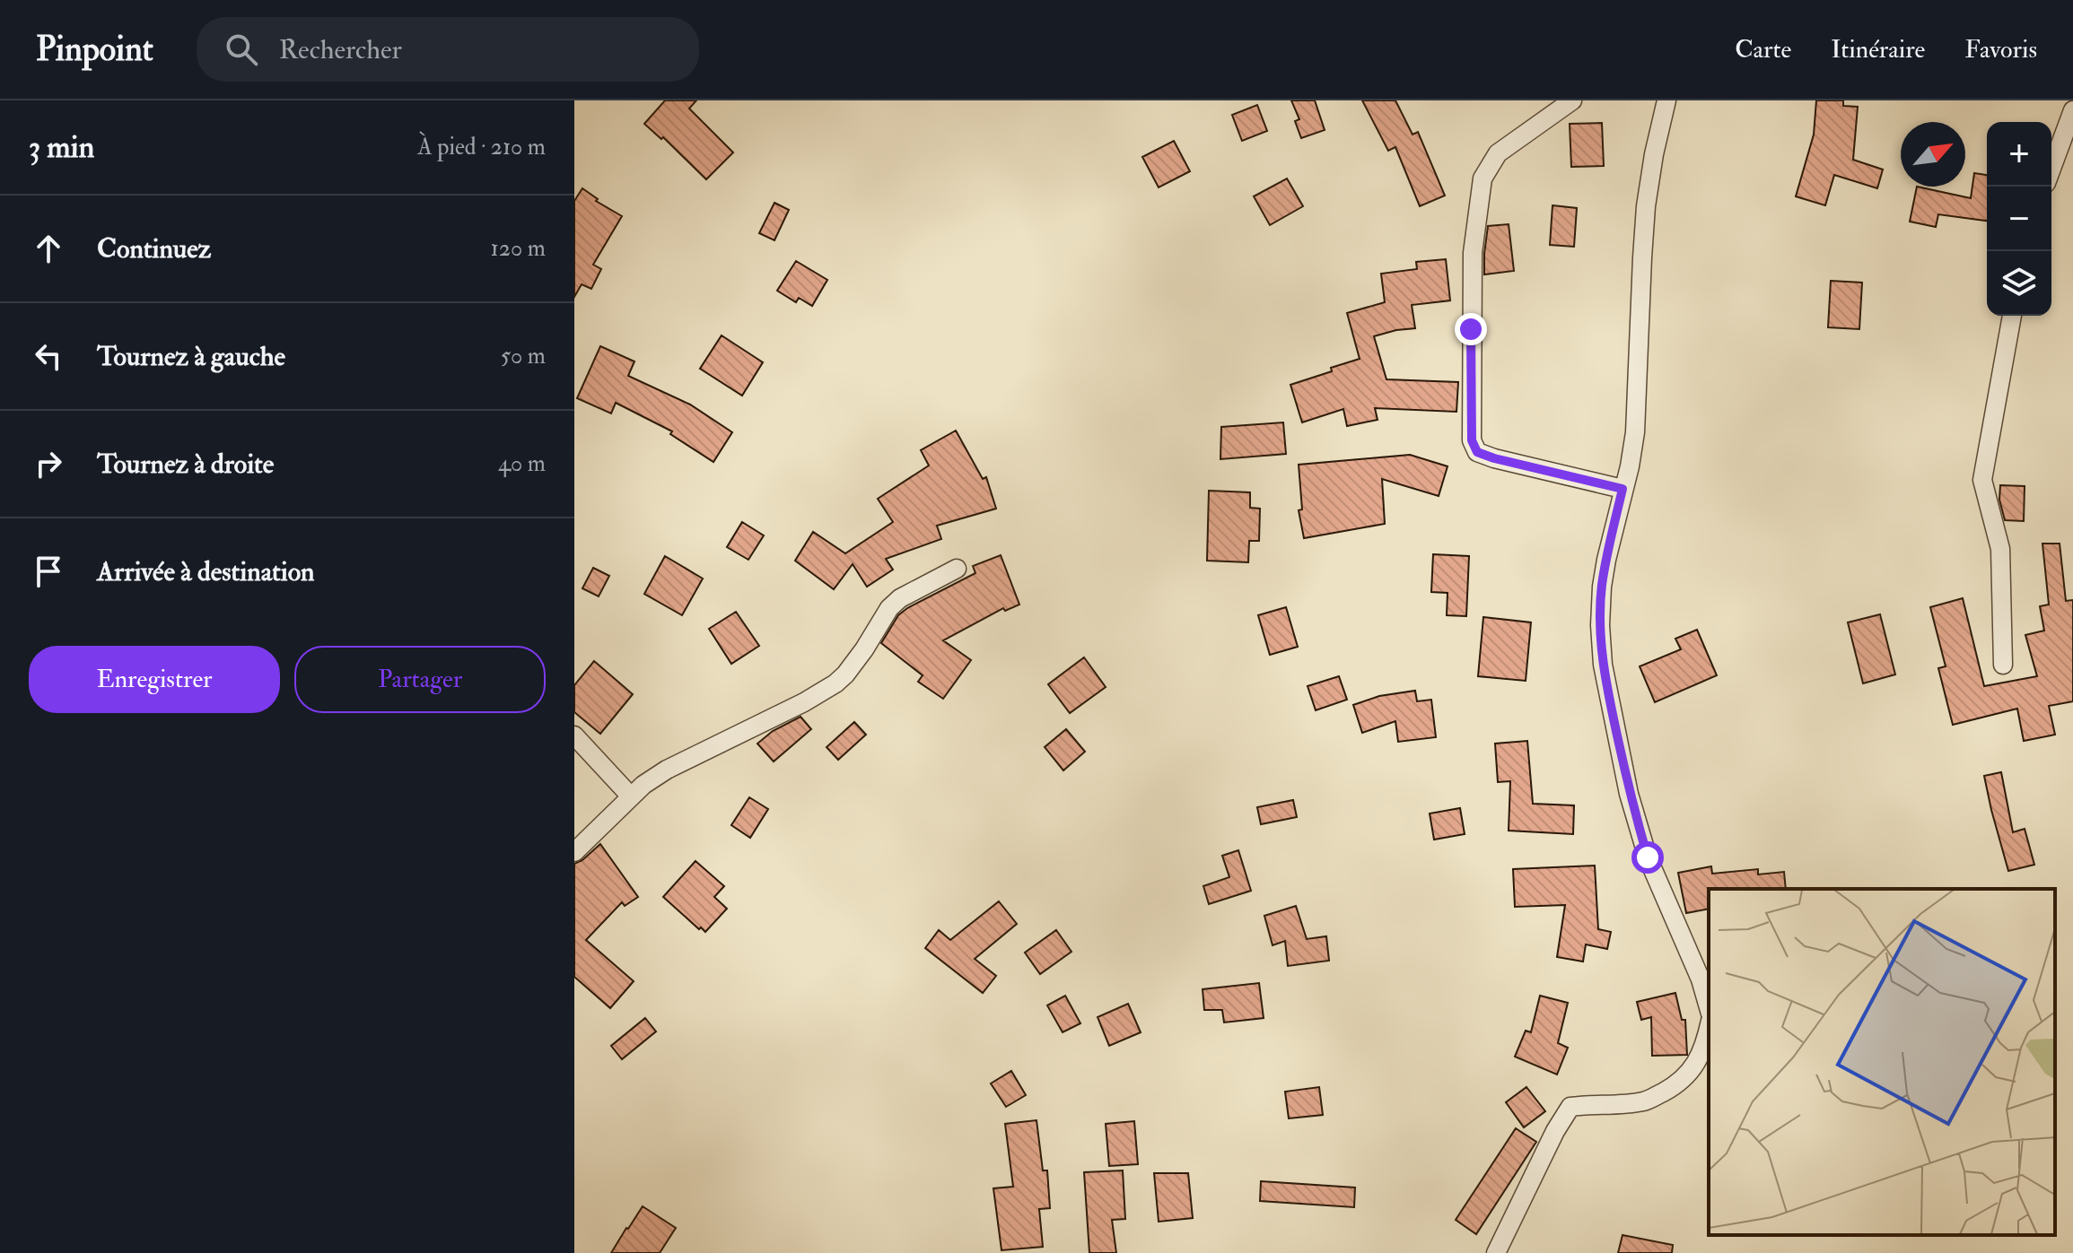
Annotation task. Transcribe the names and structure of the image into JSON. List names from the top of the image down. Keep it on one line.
{"north":"top right","page":{"header":"Pinpoint","search":"Rechercher","nav":["Carte","Itinéraire","Favoris"],"heading":["3 min","À pied · 210 m"],"map_buttons":["+","−"],"list":[["Continuez","120 m"],["Tournez à gauche","50 m"],["Tournez à droite","40 m"],"Arrivée à destination"],"buttons":["Enregistrer","Partager"]}}
